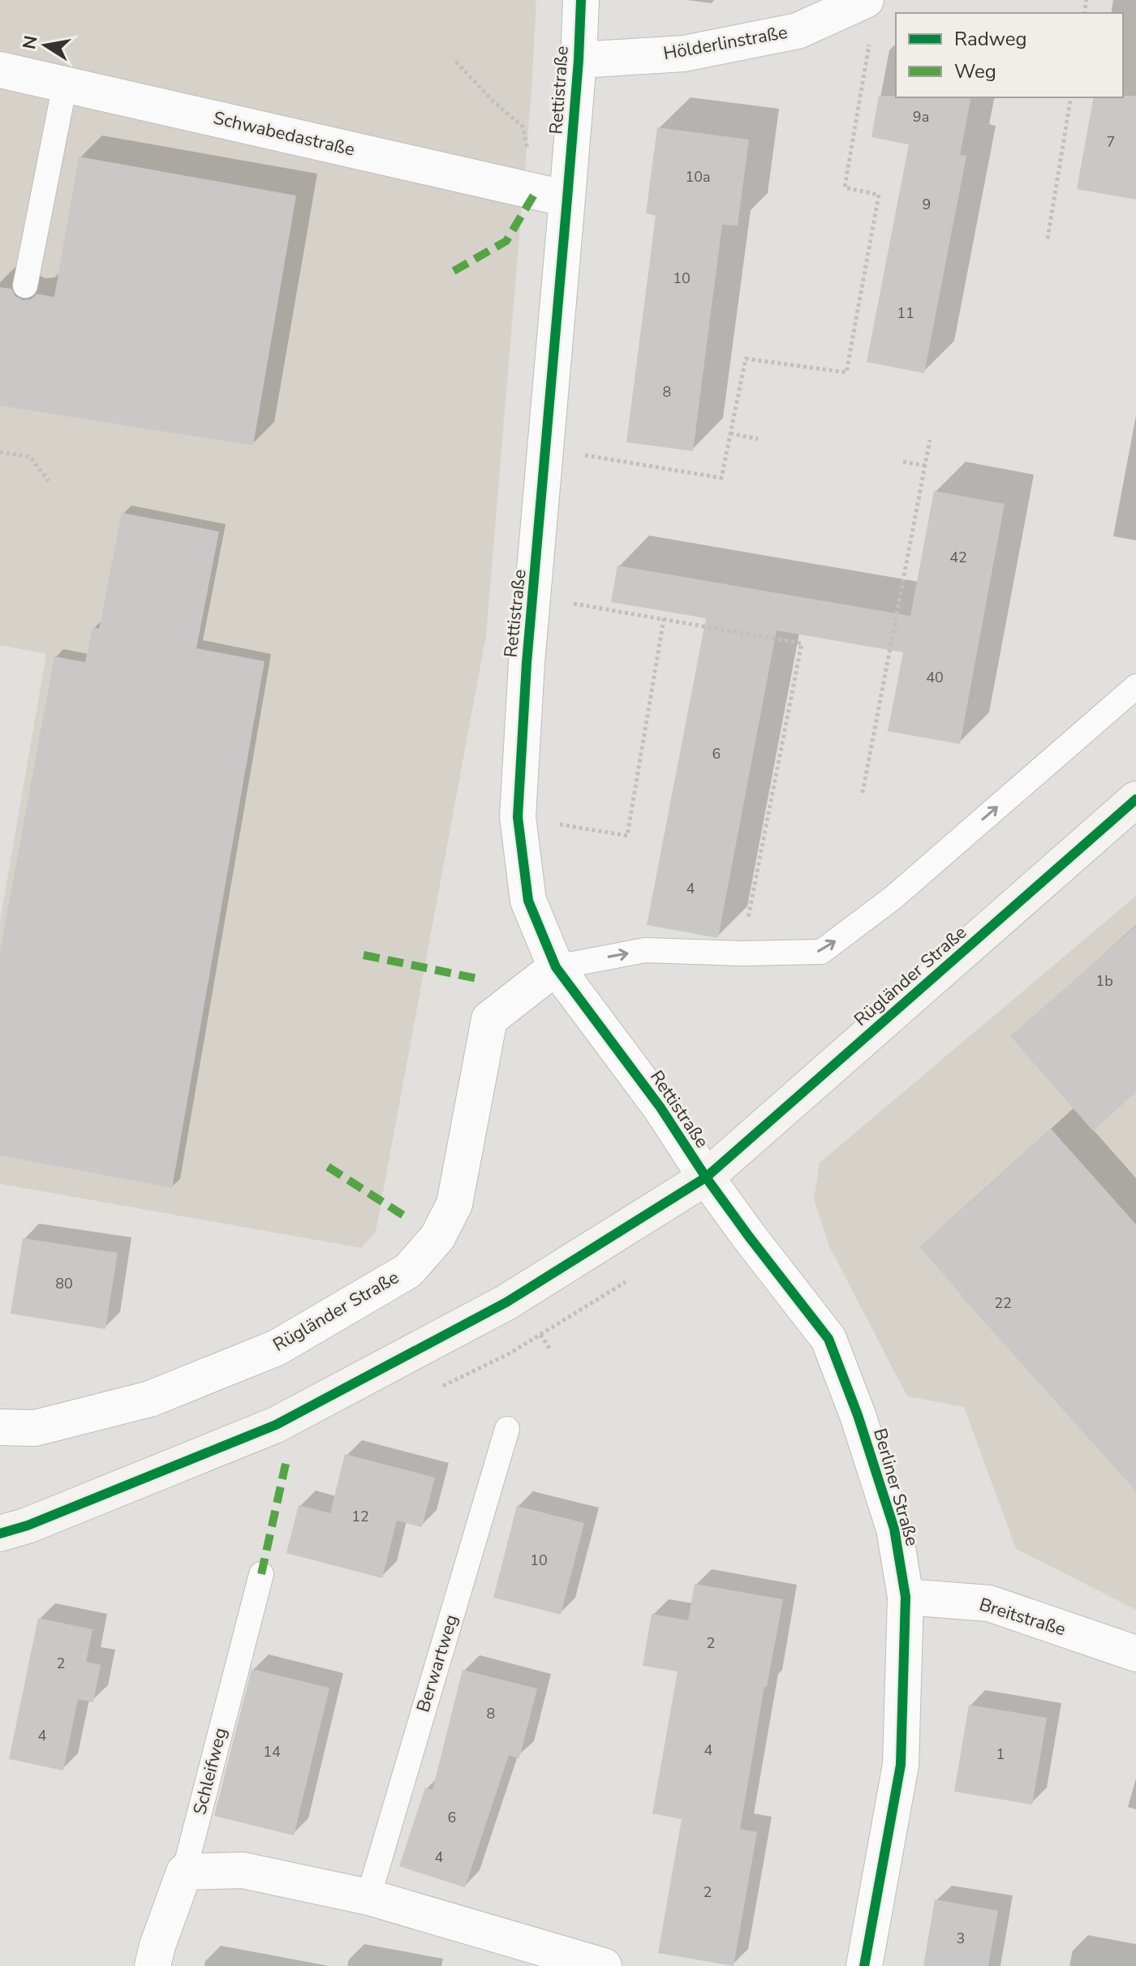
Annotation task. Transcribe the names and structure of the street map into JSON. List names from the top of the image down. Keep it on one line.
{"streets":{"main road":["Rügländer Straße"],"street":["Hölderlinstraße","Rettistraße","Schwabedastraße","Berliner Straße","Breitstraße","Schleifweg"],"lane":["Berwartweg"]},"crossings":[["Hölderlinstraße","Rettistraße"],["Rettistraße","Schwabedastraße"],["Rettistraße","Rügländer Straße"],["Rettistraße","Berliner Straße"],["Rügländer Straße","Berliner Straße"],["Berliner Straße","Breitstraße"]],"house_numbers":["9a","7","10a","9","10","11","8","42","40","6","4","1b","80","22","12","10","2","2","8","4","4","14","1","6","4","2","3"],"legend":["Radweg","Weg"],"north":"left"}
